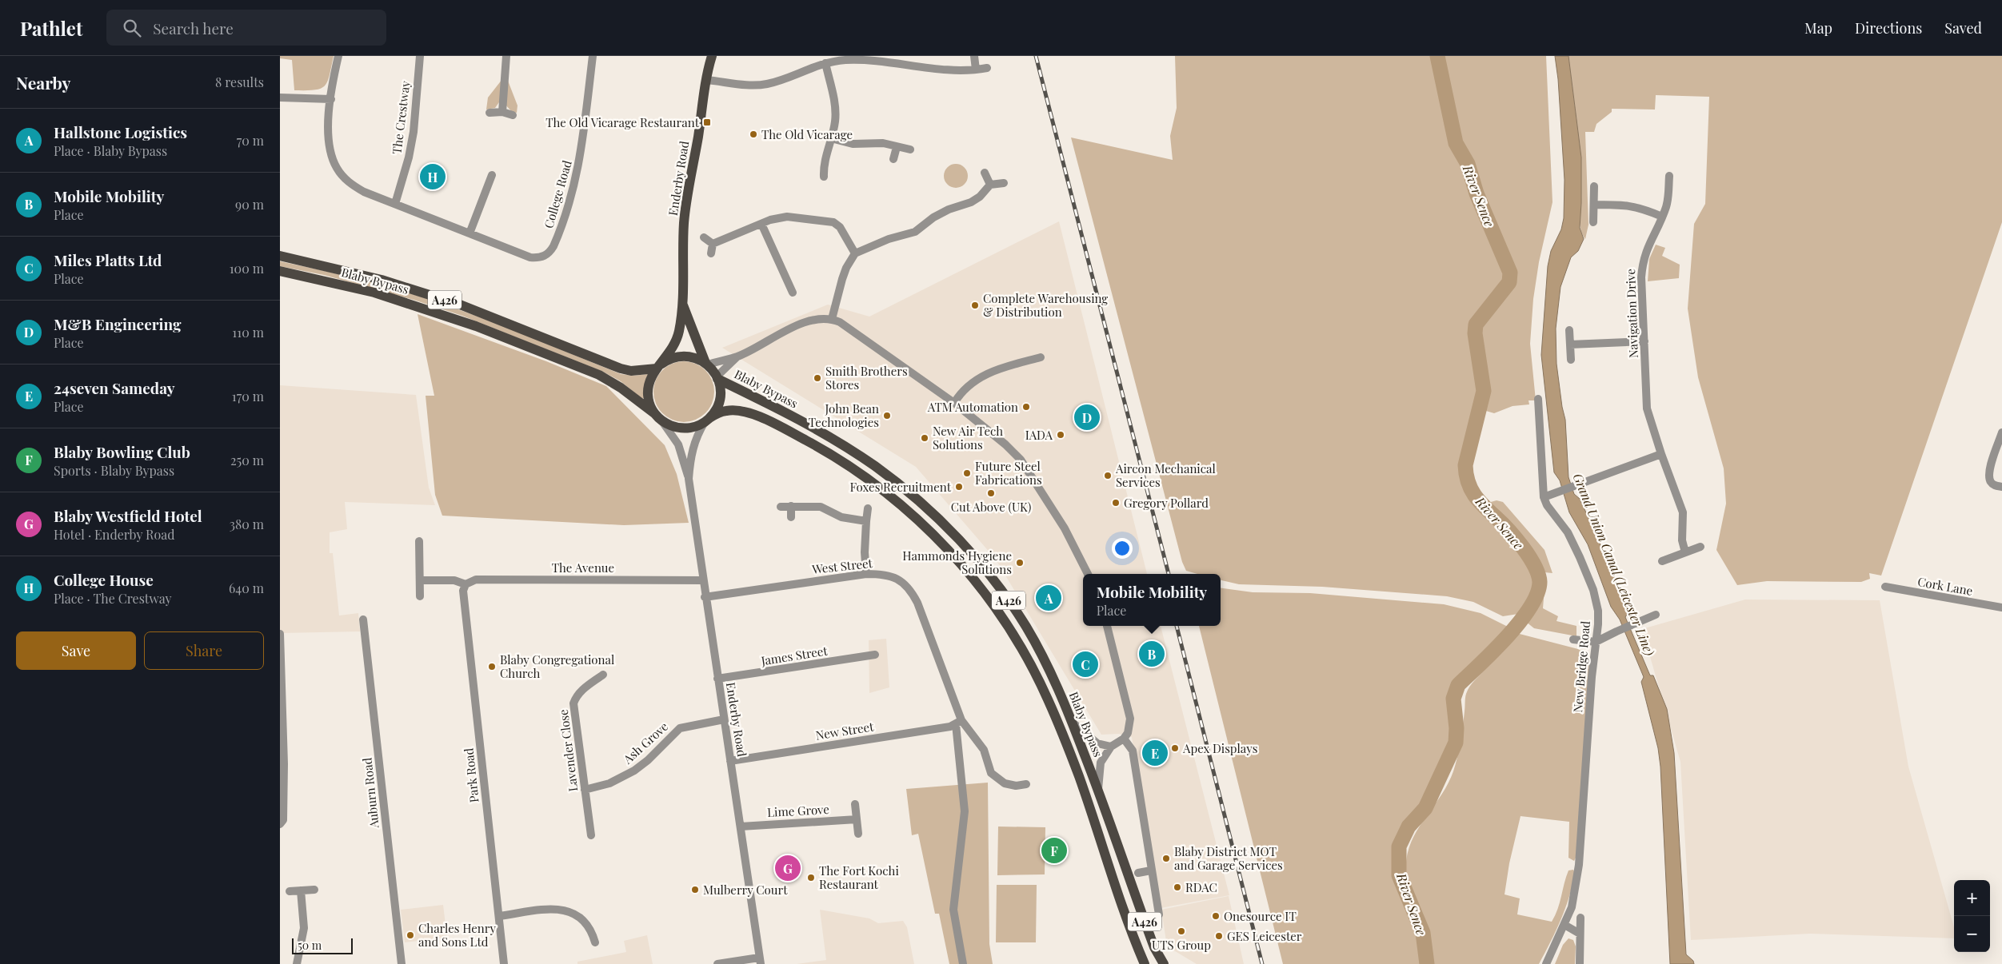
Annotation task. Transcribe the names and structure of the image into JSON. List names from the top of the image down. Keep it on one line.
{"streets":{"main road":["Enderby Road","Blaby Bypass","A426"],"street":["The Crestway","College Road","Navigation Drive","West Street","The Avenue","Cork Lane","James Street","New Bridge Road","New Street","Ash Grove","Lavender Close","Park Road","Auburn Road","Lime Grove"]},"crossings":[["The Crestway","College Road"],["Enderby Road","Blaby Bypass"],["Enderby Road","A426"],["Enderby Road","West Street"],["Enderby Road","The Avenue"],["Enderby Road","James Street"],["Enderby Road","New Street"],["Enderby Road","Ash Grove"],["Enderby Road","Lime Grove"],["Blaby Bypass","A426"],["West Street","New Street"],["The Avenue","Park Road"],["Ash Grove","Lavender Close"]],"water":["River Sence","Grand Union Canal (Leicester Line)"],"places":{"transit":["The Old Vicarage Restaurant"],"other":["The Old Vicarage","Complete Warehousing & Distribution","Smith Brothers Stores","ATM Automation","John Bean Technologies","IADA","New Air Tech Solutions","Future Steel Fabrications","Aircon Mechanical Services","Foxes Recruitment","Cut Above (UK)","Gregory Pollard","Hammonds Hygiene Solutions","Blaby Congregational Church","Apex Displays","Blaby District MOT and Garage Services","The Fort Kochi Restaurant","RDAC","Mulberry Court","Onesource IT","UTS Group","Charles Henry and Sons Ltd","GES Leicester"]},"scale_bar":"50 m","page":{"header":"Pathlet","search":"Search here","nav":["Map","Directions","Saved"],"heading":["Nearby","8 results"],"list":[{"mark":"A","name":"Hallstone Logistics","note":"Place · Blaby Bypass","value":"70 m"},{"mark":"B","name":"Mobile Mobility","note":"Place","value":"90 m"},{"mark":"C","name":"Miles Platts Ltd","note":"Place","value":"100 m"},{"mark":"D","name":"M&B Engineering","note":"Place","value":"110 m"},{"mark":"E","name":"24seven Sameday","note":"Place","value":"170 m"},{"mark":"F","name":"Blaby Bowling Club","note":"Sports · Blaby Bypass","value":"250 m"},{"mark":"G","name":"Blaby Westfield Hotel","note":"Hotel · Enderby Road","value":"380 m"},{"mark":"H","name":"College House","note":"Place · The Crestway","value":"640 m"}],"pins":["H","D","A","B","C","E","F","G"],"popup":["Mobile Mobility","Place"],"buttons":["Save","Share"],"map_buttons":["+","−"],"scale":"50 m"}}
